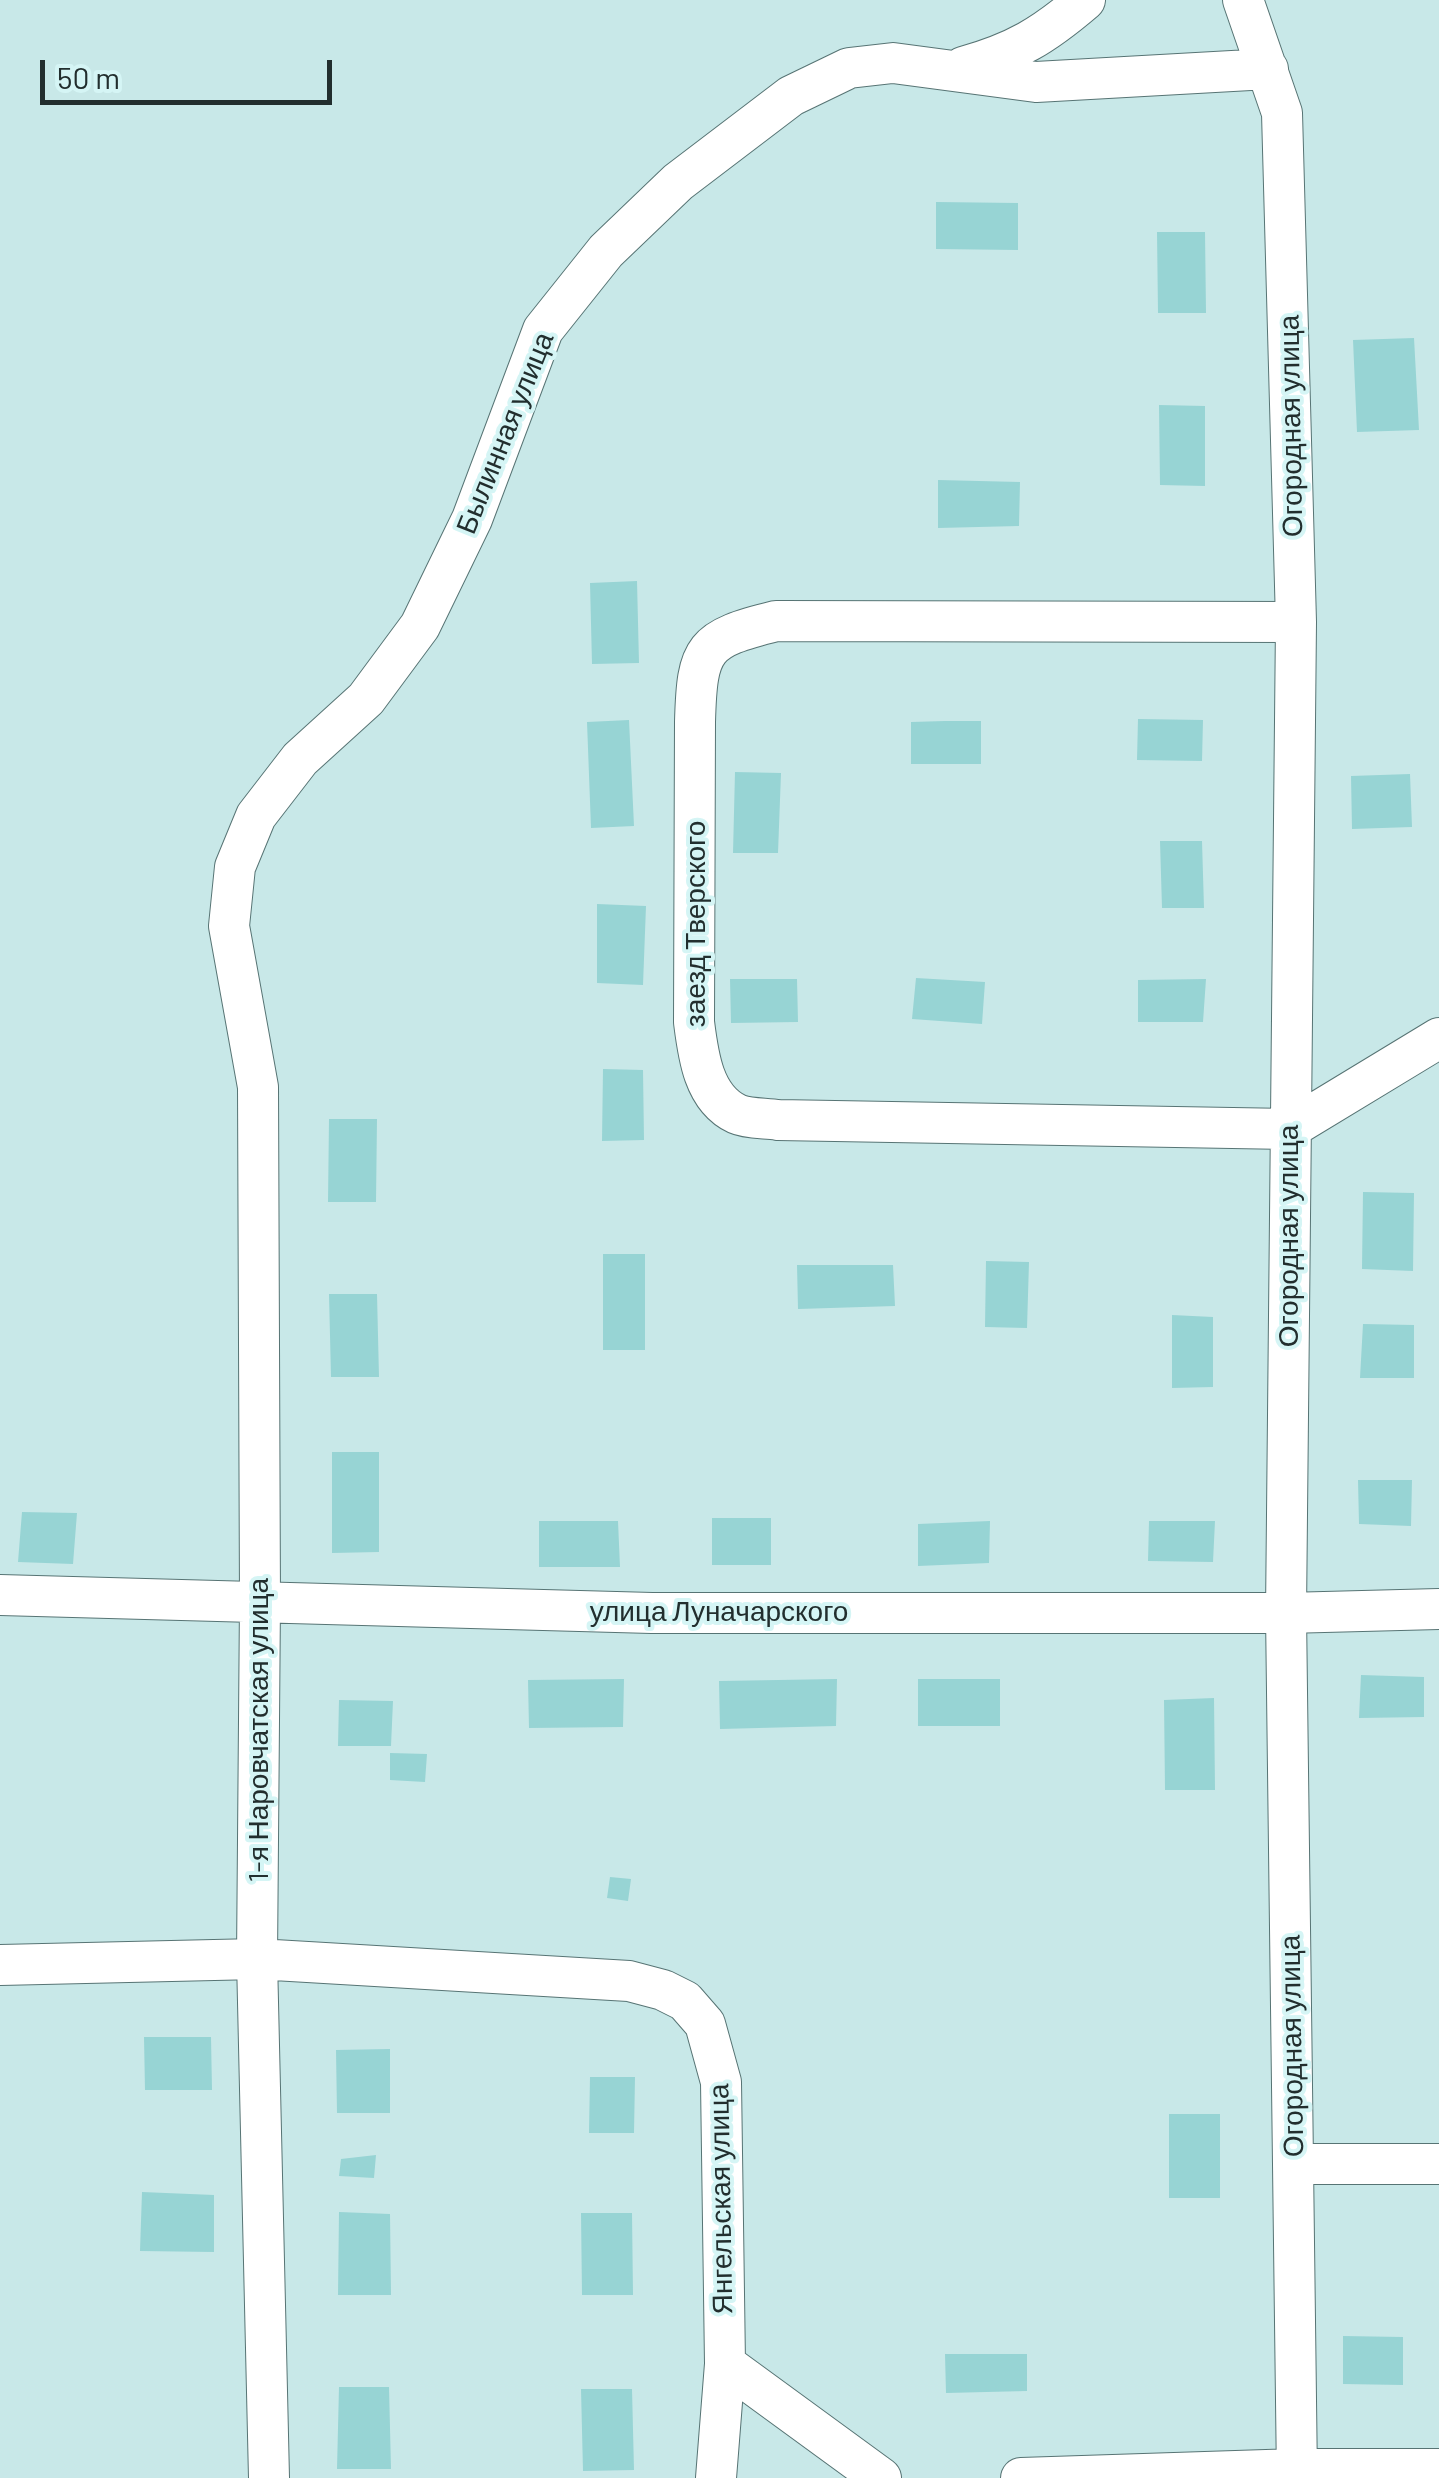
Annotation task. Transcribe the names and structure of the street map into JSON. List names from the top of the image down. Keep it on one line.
{"streets":{"street":["Огородная улица","Былинная улица","заезд Тверского","улица Луначарского","1-я Наровчатская улица","Янгельская улица"]},"crossings":[["Огородная улица","Былинная улица"],["Огородная улица","заезд Тверского"],["Огородная улица","улица Луначарского"],["Былинная улица","1-я Наровчатская улица"],["улица Луначарского","1-я Наровчатская улица"],["1-я Наровчатская улица","Янгельская улица"]],"scale_bar":"50 m"}
